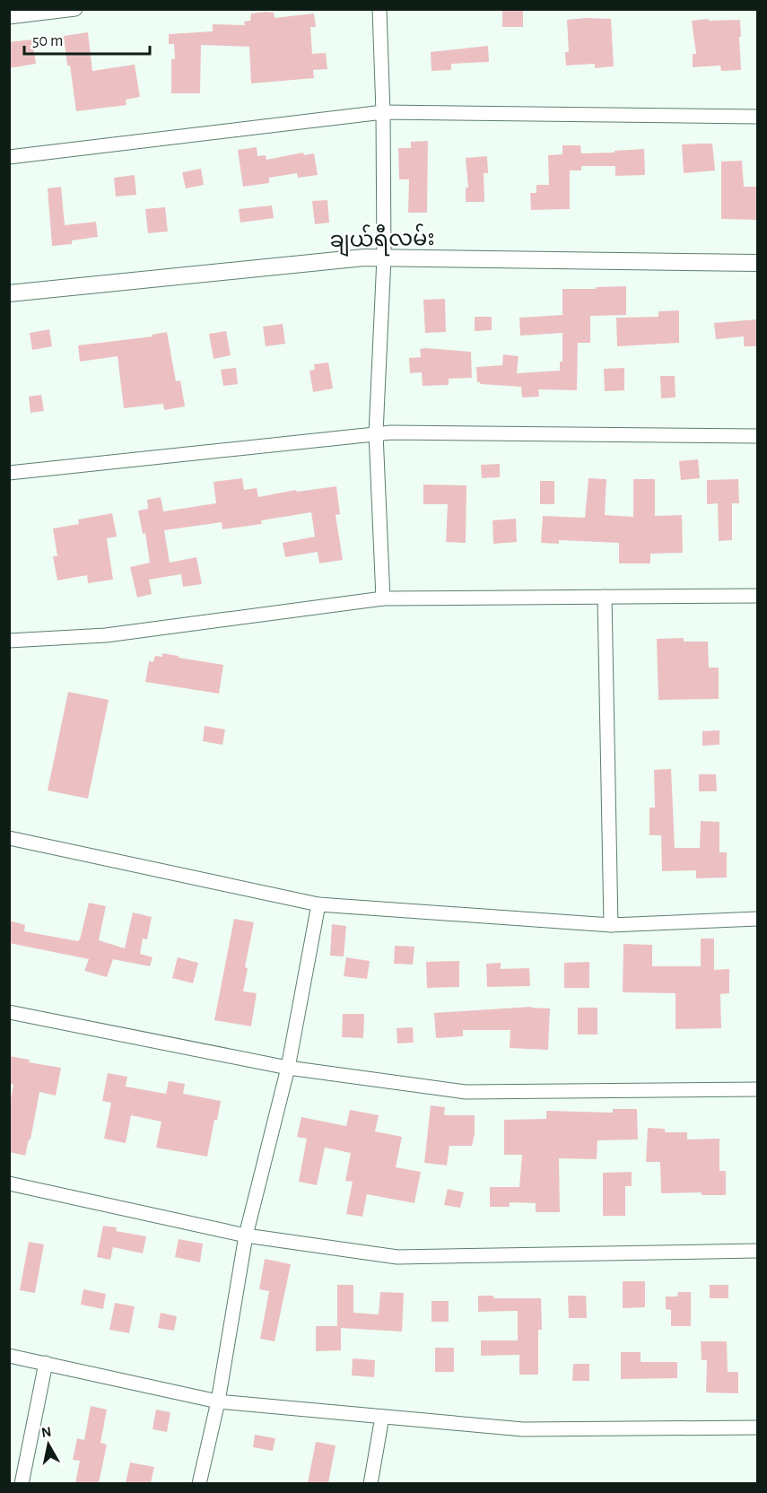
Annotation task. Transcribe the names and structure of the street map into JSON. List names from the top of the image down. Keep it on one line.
{"streets":{"street":["ချယ်ရီလမ်း"]},"scale_bar":"50 m","north":"top"}
